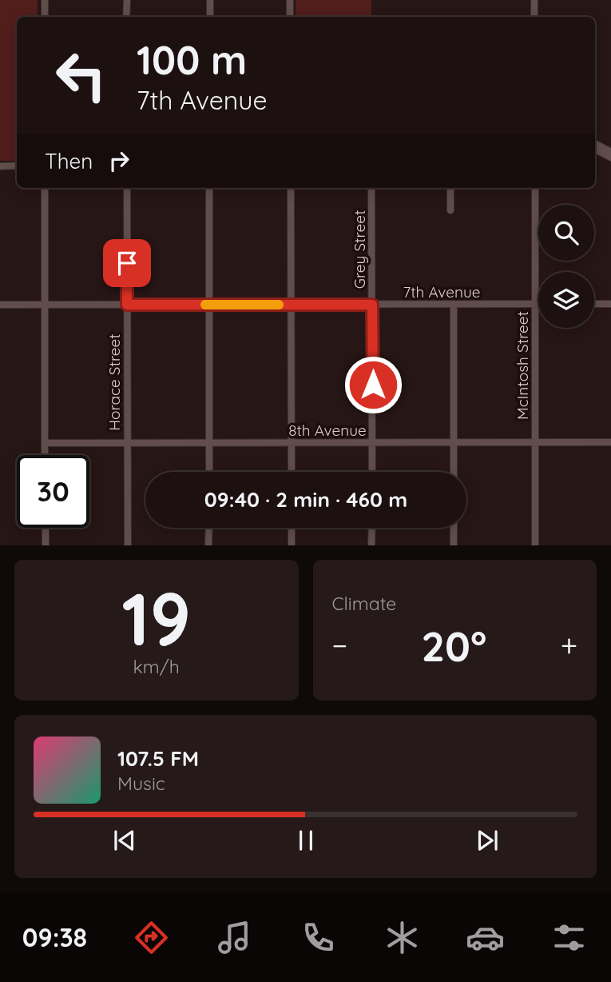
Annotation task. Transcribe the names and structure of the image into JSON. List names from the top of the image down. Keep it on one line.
{"streets":{"street":["Grey Street","7th Avenue","McIntosh Street","Horace Street","8th Avenue"]},"crossings":[["Grey Street","7th Avenue"],["Grey Street","8th Avenue"],["7th Avenue","McIntosh Street"],["7th Avenue","Horace Street"],["McIntosh Street","8th Avenue"],["Horace Street","8th Avenue"]],"page":{"turn":["100 m","7th Avenue"],"then":"Then","limit":"30","trip":"09:40 · 2 min · 460 m","tile":[["19","km/h"],"Climate"],"heat":["−","20°","+"],"song":["107.5 FM","Music"],"tabs":"09:38"}}
